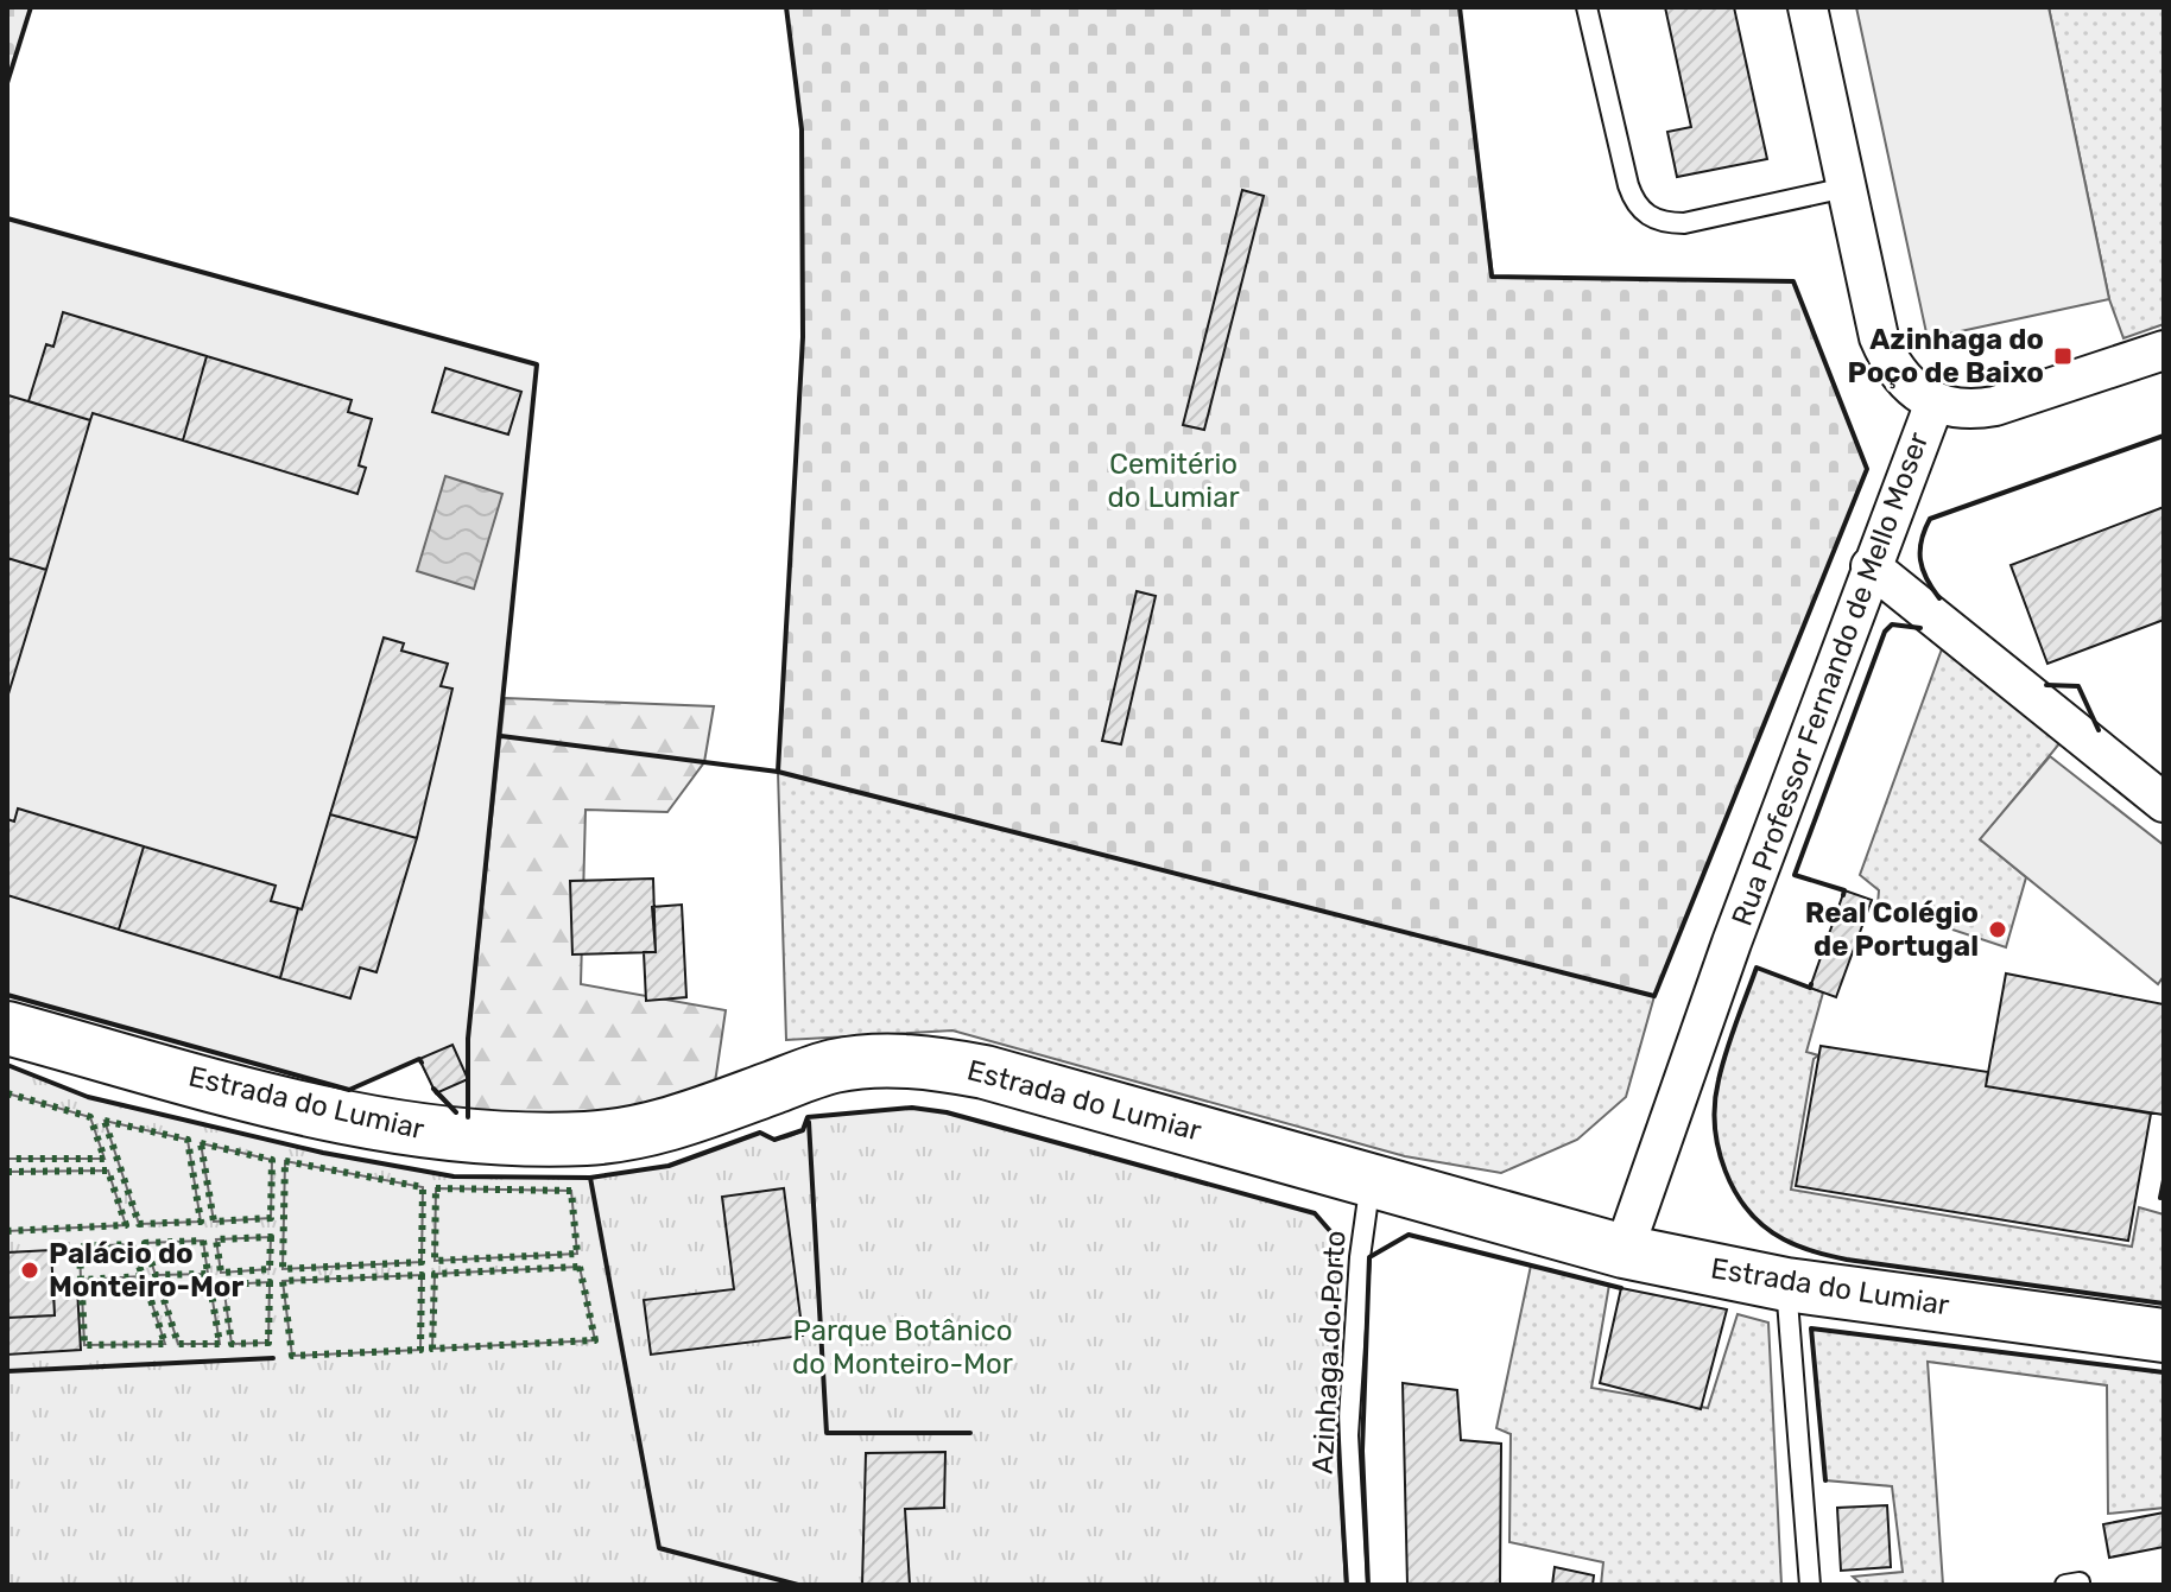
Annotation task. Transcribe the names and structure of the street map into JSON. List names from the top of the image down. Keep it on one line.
{"streets":{"street":["Rua Professor Fernando de Mello Moser","Estrada do Lumiar"],"lane":["Azinhaga do Porto"]},"crossings":[["Rua Professor Fernando de Mello Moser","Estrada do Lumiar"],["Estrada do Lumiar","Azinhaga do Porto"]],"parks":["Cemitério do Lumiar","Parque Botânico do Monteiro-Mor"],"places":{"transit":["Azinhaga do Poço de Baixo"],"other":["Real Colégio de Portugal","Palácio do Monteiro-Mor"]}}
